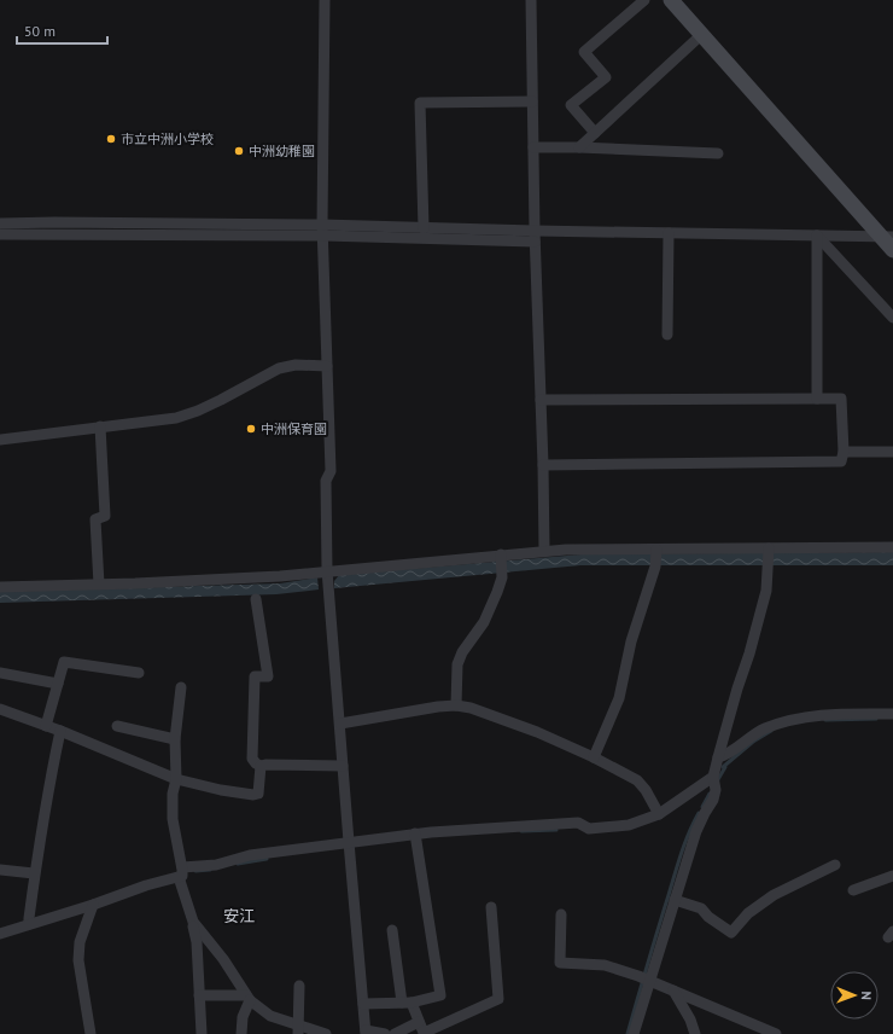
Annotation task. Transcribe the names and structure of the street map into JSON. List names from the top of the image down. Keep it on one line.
{"districts":["安江"],"places":["市立中洲小学校","中洲幼稚園","中洲保育園"],"scale_bar":"50 m","north":"right"}
